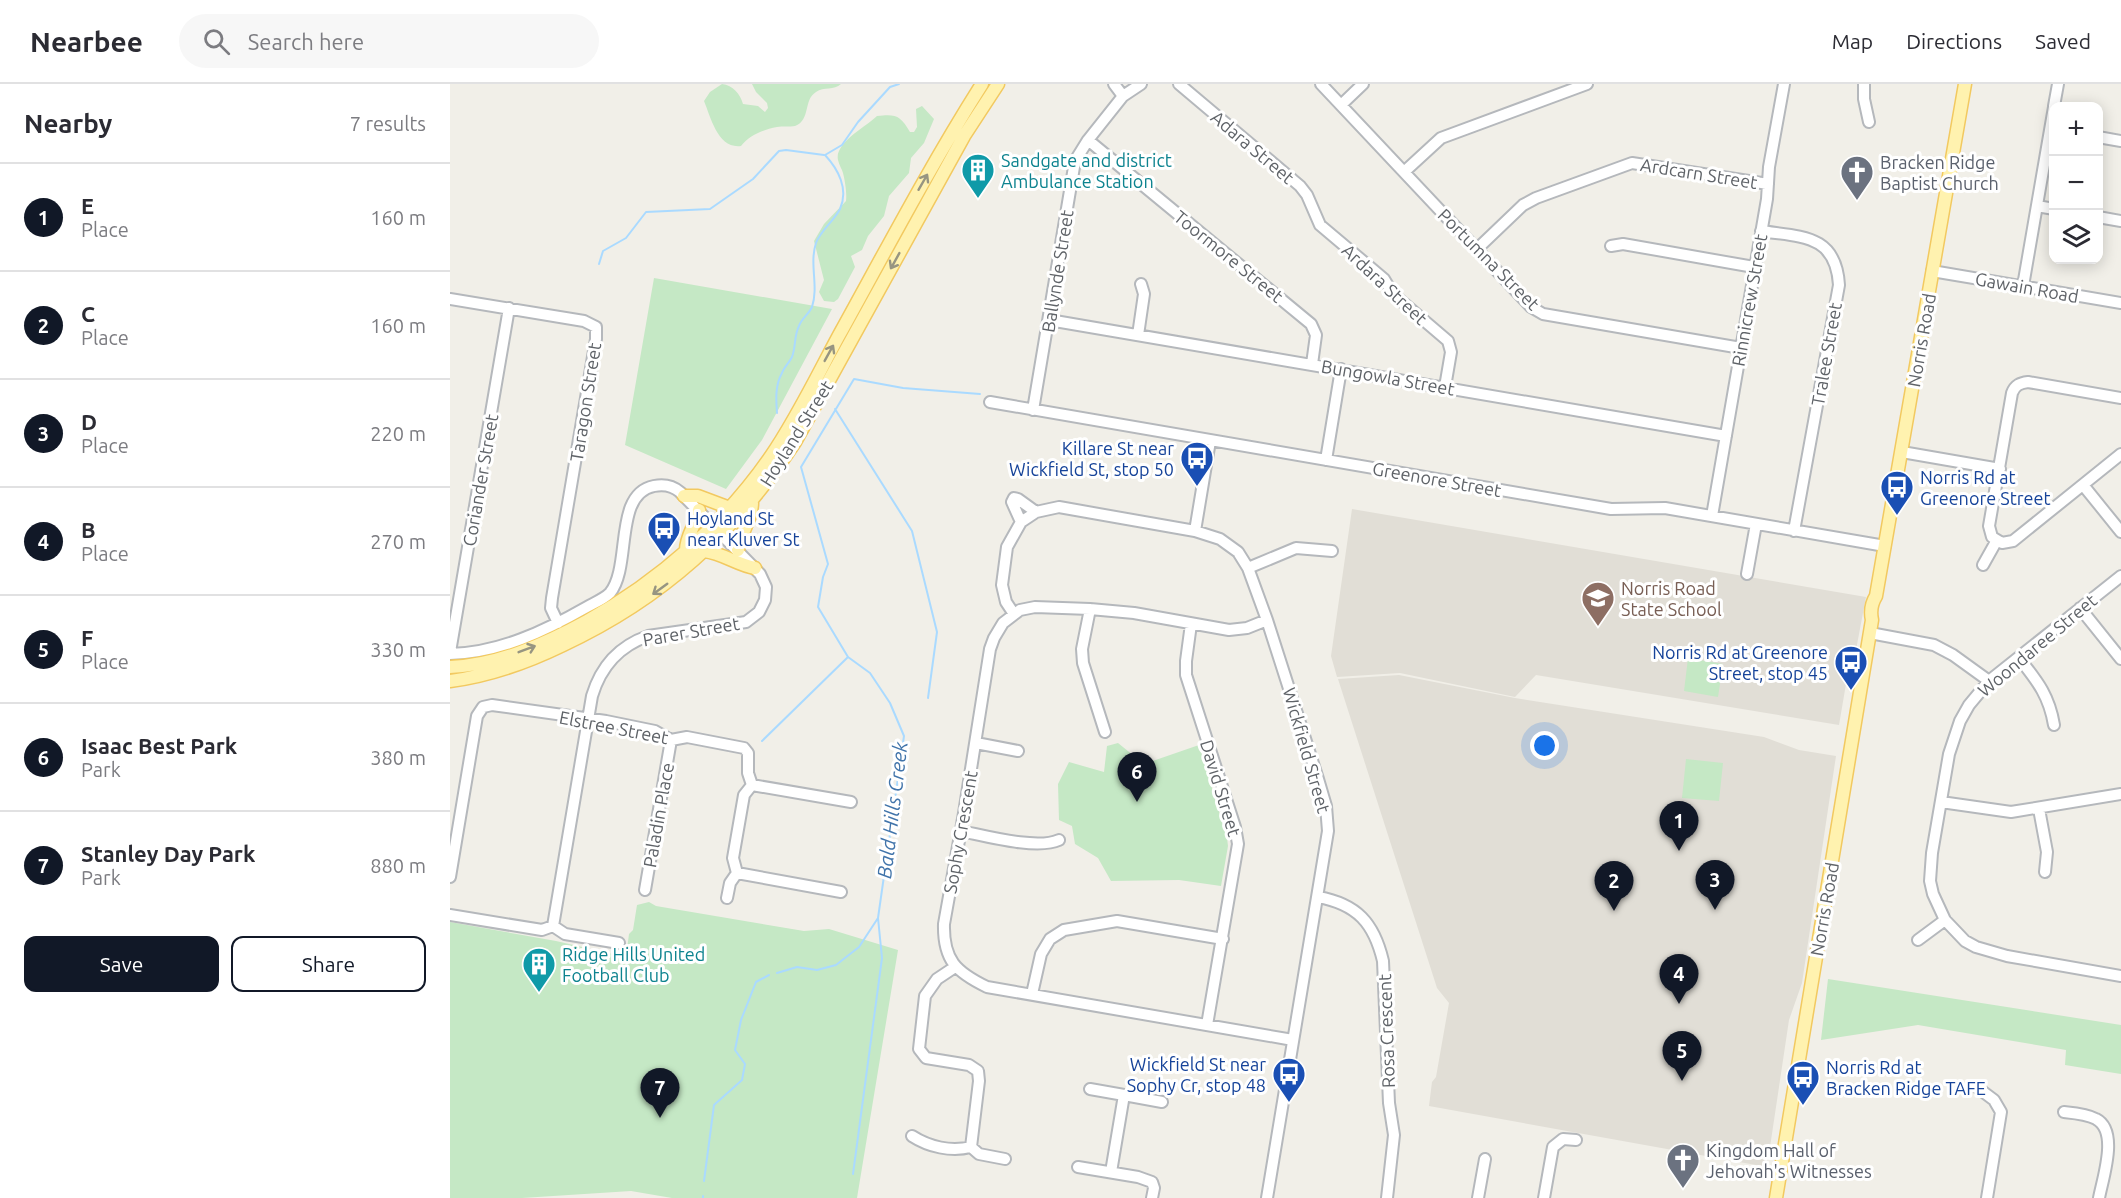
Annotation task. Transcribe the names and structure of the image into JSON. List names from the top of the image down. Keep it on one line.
{"streets":{"main road":["Norris Road","Hoyland Street"],"street":["Adara Street","Ardcarn Street","Toormore Street","Portumna Street","Ballynde Street","Ardara Street","Gawain Road","Rinnicrew Street","Tralee Street","Bungowla Street","Taragon Street","Greenore Street","Coriander Street","Parer Street","Woondaree Street","Elstree Street","Wickfield Street","David Street","Paladin Place","Sophy Crescent","Rosa Crescent"]},"crossings":[["Adara Street","Ardara Street"],["Ardcarn Street","Portumna Street"],["Ardcarn Street","Rinnicrew Street"],["Toormore Street","Ballynde Street"],["Toormore Street","Bungowla Street"],["Portumna Street","Rinnicrew Street"],["Ballynde Street","Bungowla Street"],["Ballynde Street","Greenore Street"],["Ardara Street","Bungowla Street"],["Gawain Road","Norris Road"],["Rinnicrew Street","Tralee Street"],["Rinnicrew Street","Bungowla Street"],["Rinnicrew Street","Greenore Street"],["Norris Road","Greenore Street"],["Tralee Street","Greenore Street"],["Taragon Street","Coriander Street"],["Hoyland Street","Parer Street"],["Parer Street","Elstree Street"],["Elstree Street","Paladin Place"],["Wickfield Street","Sophy Crescent"],["Wickfield Street","Rosa Crescent"]],"water":["Bald Hills Creek"],"places":{"building":["Sandgate and district Ambulance Station","Ridge Hills United Football Club"],"church":["Bracken Ridge Baptist Church","Kingdom Hall of Jehovah's Witnesses"],"bus stop":["Killare St near Wickfield St, stop 50","Norris Rd at Greenore Street","Hoyland St near Kluver St","Norris Rd at Greenore Street, stop 45","Wickfield St near Sophy Cr, stop 48","Norris Rd at Bracken Ridge TAFE"],"school or university":["Norris Road State School"]},"page":{"header":"Nearbee","search":"Search here","nav":["Map","Directions","Saved"],"heading":["Nearby","7 results"],"map_buttons":["+","−"],"list":[{"mark":"1","name":"E","note":"Place","value":"160 m"},{"mark":"2","name":"C","note":"Place","value":"160 m"},{"mark":"3","name":"D","note":"Place","value":"220 m"},{"mark":"4","name":"B","note":"Place","value":"270 m"},{"mark":"5","name":"F","note":"Place","value":"330 m"},{"mark":"6","name":"Isaac Best Park","note":"Park","value":"380 m"},{"mark":"7","name":"Stanley Day Park","note":"Park","value":"880 m"}],"pins":["6","1","3","2","4","5","7"],"buttons":["Save","Share"]}}
